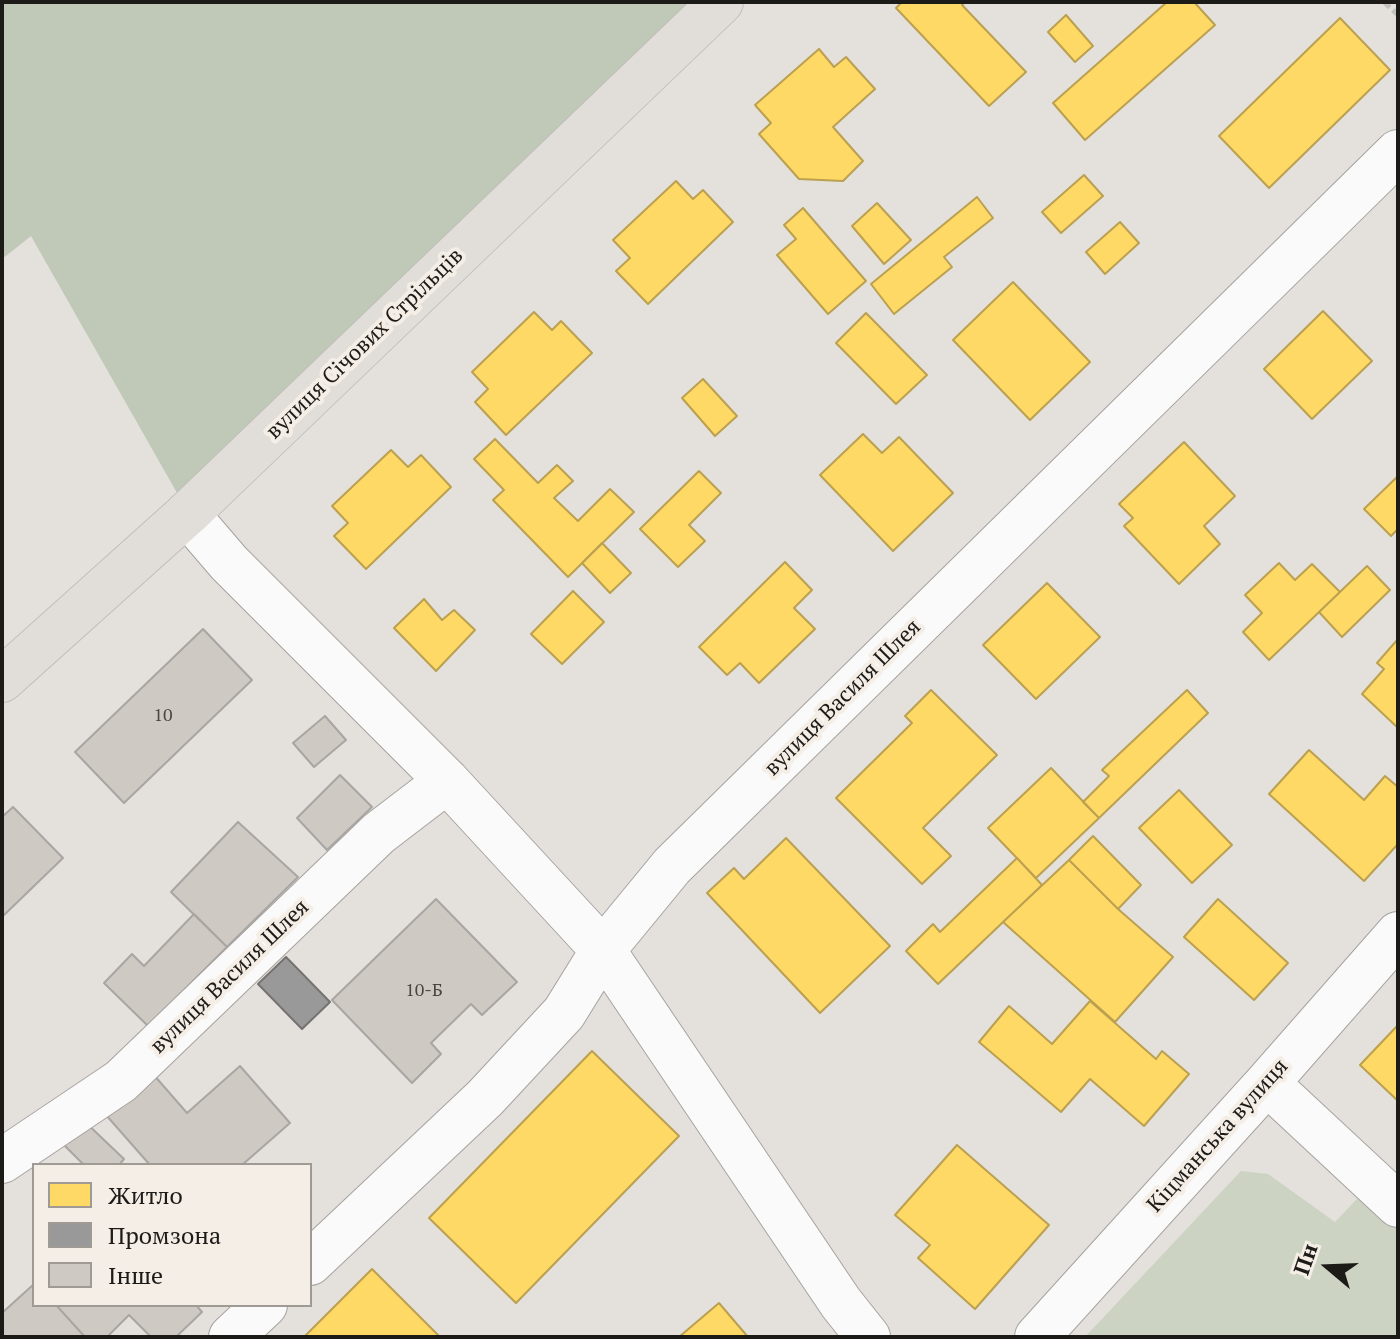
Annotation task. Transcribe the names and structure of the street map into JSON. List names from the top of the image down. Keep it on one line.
{"streets":{"main road":["вулиця Січових Стрільців"],"street":["вулиця Василя Шлея","Кіцманська вулиця"]},"house_numbers":["10","10-Б"],"legend":["Житло","Промзона","Інше"],"north":"left"}
